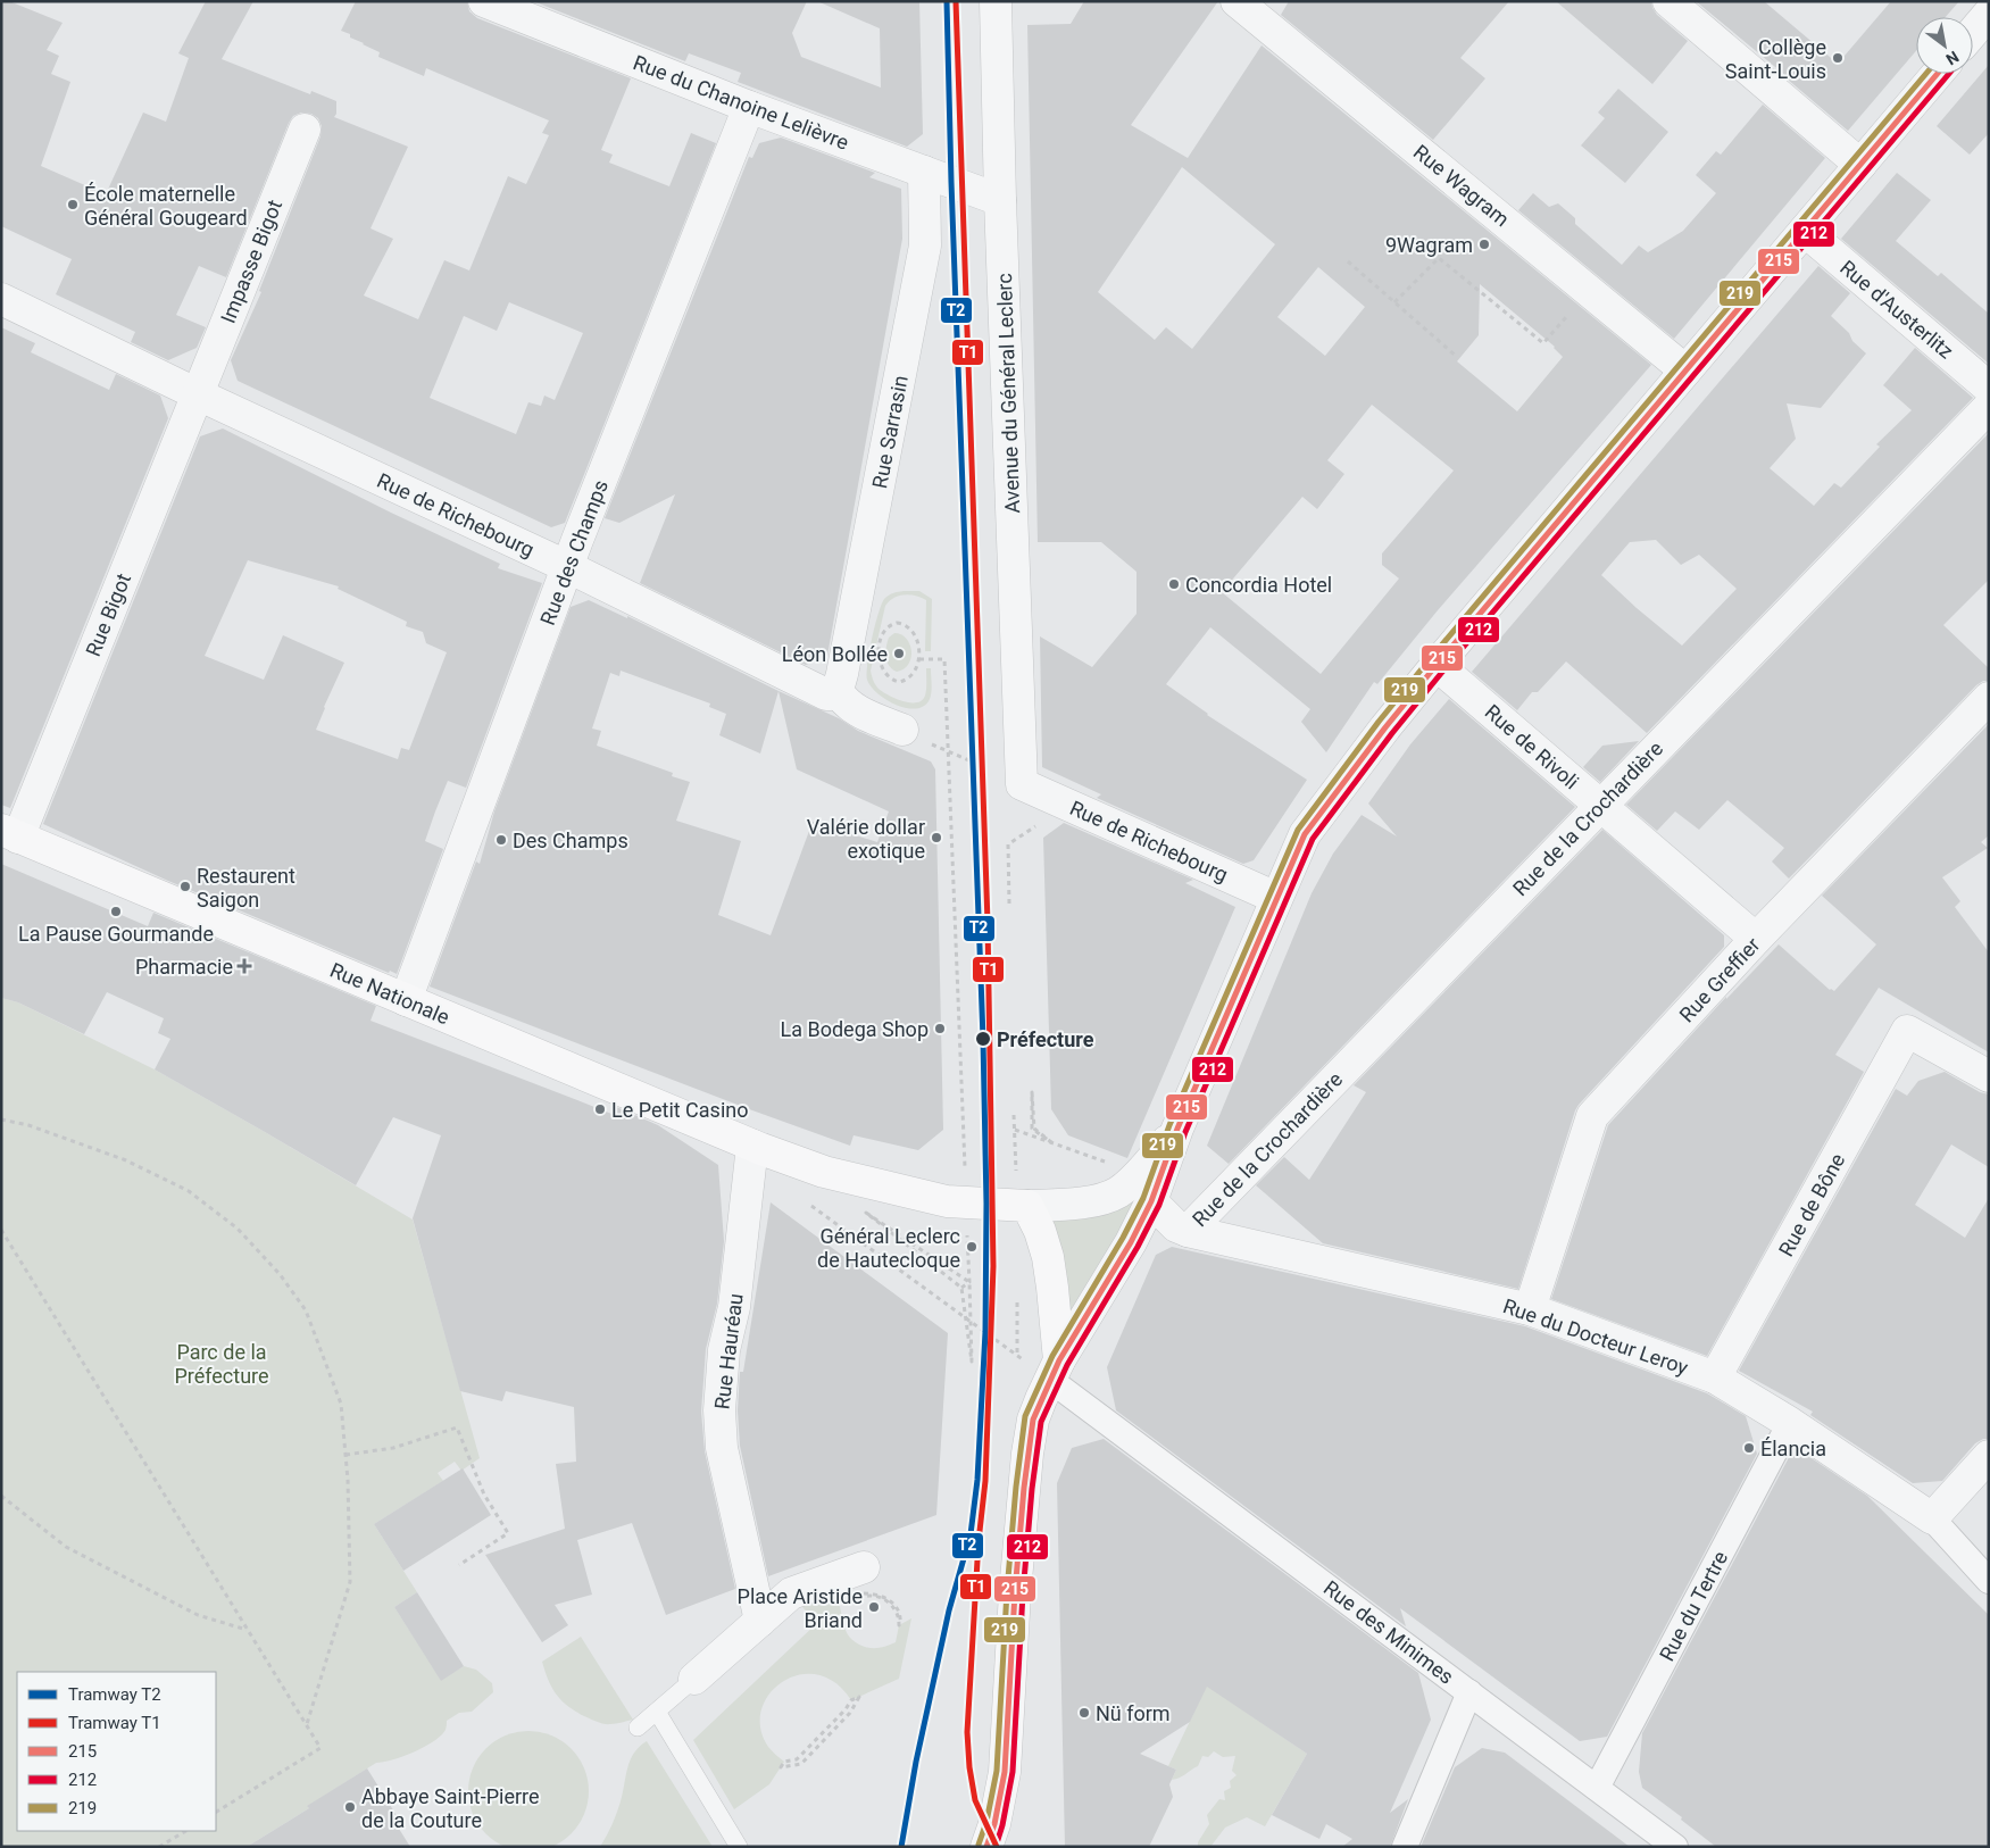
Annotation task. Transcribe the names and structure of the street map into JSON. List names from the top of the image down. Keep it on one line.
{"streets":{"main road":["Rue Nationale"],"street":["Rue du Chanoine Lelièvre","Rue Wagram","Impasse Bigot","Rue d'Austerlitz","Avenue du Général Leclerc","Rue Sarrasin","Rue de Richebourg","Rue des Champs","Rue Bigot","Rue de Rivoli","Rue de la Crochardière","Rue Greffier","Rue de Bône","Rue du Docteur Leroy","Rue Hauréau","Rue du Tertre","Rue des Minimes"]},"crossings":[["Rue du Chanoine Lelièvre","Avenue du Général Leclerc"],["Rue du Chanoine Lelièvre","Rue Sarrasin"],["Rue du Chanoine Lelièvre","Rue des Champs"],["Impasse Bigot","Rue de Richebourg"],["Impasse Bigot","Rue Bigot"],["Avenue du Général Leclerc","Rue de Richebourg"],["Rue Sarrasin","Rue de Richebourg"],["Rue de Richebourg","Rue des Champs"],["Rue de Richebourg","Rue Bigot"],["Rue des Champs","Rue Nationale"],["Rue Bigot","Rue Nationale"],["Rue de Rivoli","Rue de la Crochardière"],["Rue de Rivoli","Rue Greffier"],["Rue de la Crochardière","Rue du Docteur Leroy"],["Rue Greffier","Rue du Docteur Leroy"],["Rue Nationale","Rue Hauréau"],["Rue de Bône","Rue du Docteur Leroy"],["Rue du Docteur Leroy","Rue du Tertre"],["Rue du Tertre","Rue des Minimes"]],"parks":["Parc de la Préfecture"],"places":{"other":["Collège Saint-Louis","École maternelle Général Gougeard","9Wagram","Concordia Hotel","Léon Bollée","Valérie dollar exotique","Des Champs","Restaurent Saigon","La Pause Gourmande","La Bodega Shop","Préfecture","Le Petit Casino","Général Leclerc de Hautecloque","Élancia","Place Aristide Briand","Nü form","Abbaye Saint-Pierre de la Couture"],"health":["Pharmacie"]},"lines":["tram line T2","tram line T1","transit line 215","transit line 212","transit line 219"],"legend":["Tramway T2","Tramway T1","215","212","219"],"north":"bottom right"}
